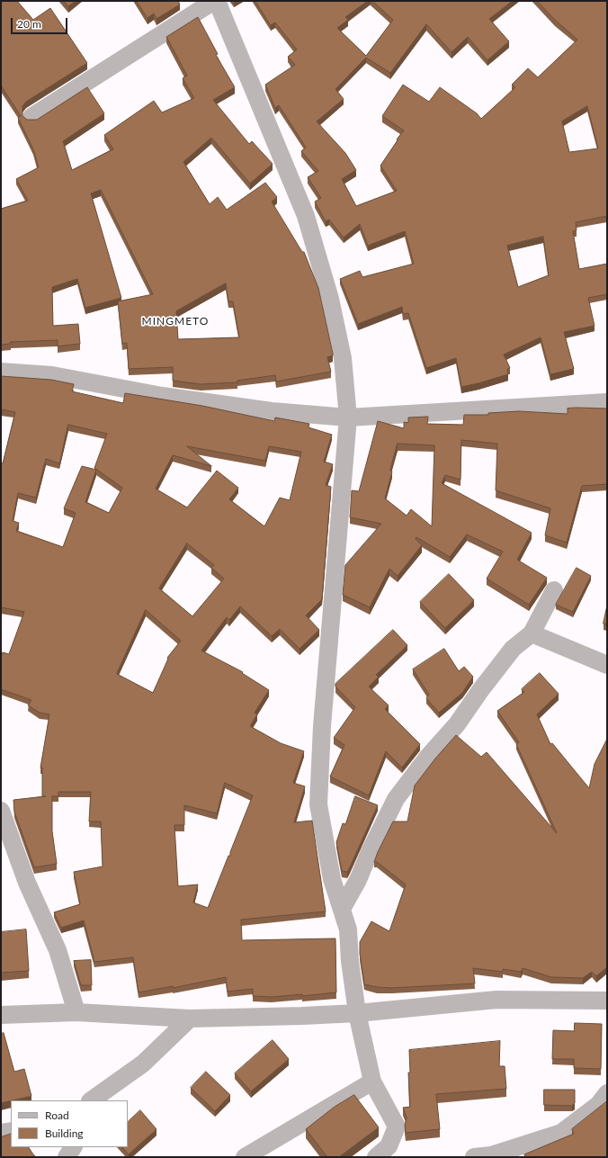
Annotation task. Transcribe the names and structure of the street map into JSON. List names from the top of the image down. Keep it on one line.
{"districts":["MINGMETO"],"legend":["Road","Building"],"scale_bar":"20 m"}
